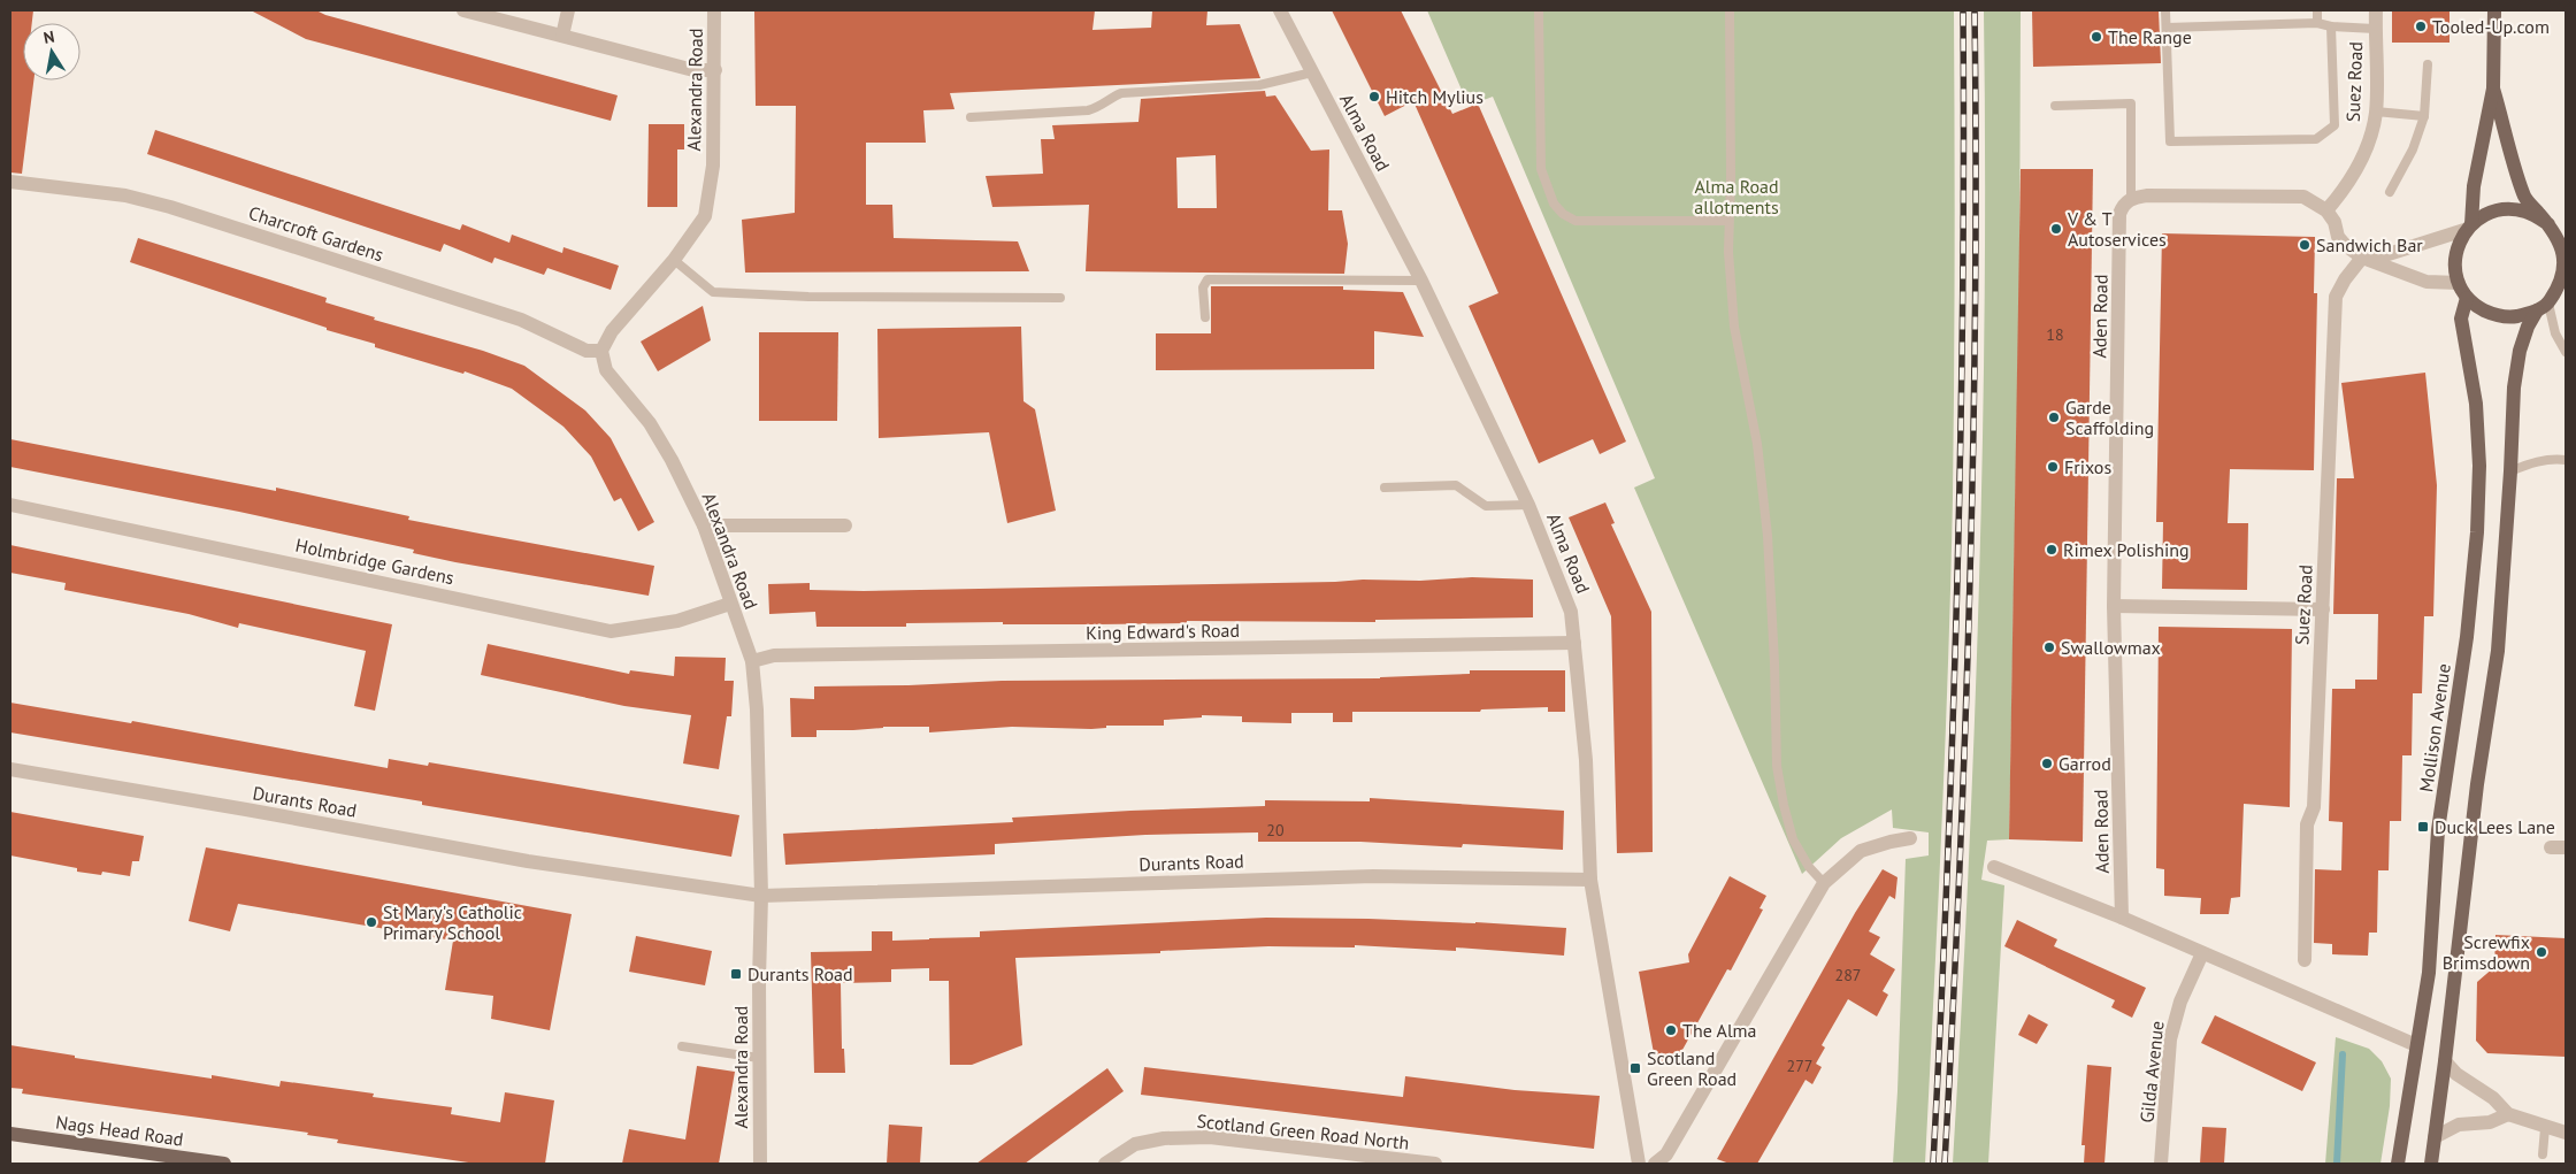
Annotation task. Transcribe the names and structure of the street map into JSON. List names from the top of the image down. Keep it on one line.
{"streets":{"main road":["Mollison Avenue","Nags Head Road"],"street":["Suez Road","Alexandra Road","Alma Road","Charcroft Gardens","Aden Road","Holmbridge Gardens","King Edward's Road","Durants Road","Gilda Avenue","Scotland Green Road North"]},"crossings":[["Alexandra Road","Charcroft Gardens"],["Alexandra Road","Holmbridge Gardens"],["Alexandra Road","King Edward's Road"],["Alexandra Road","Durants Road"],["Alma Road","King Edward's Road"],["Alma Road","Durants Road"]],"parks":["Alma Road allotments"],"places":{"other":["Tooled-Up.com","The Range","Hitch Mylius","V & T Autoservices","Sandwich Bar","Garde Scaffolding","Frixos","Rimex Polishing","Swallowmax","Garrod","St Mary's Catholic Primary School","Screwfix Brimsdown","The Alma"],"transit":["Duck Lees Lane","Durants Road","Scotland Green Road"]},"house_numbers":["18","20","287","277"],"north":"top"}
